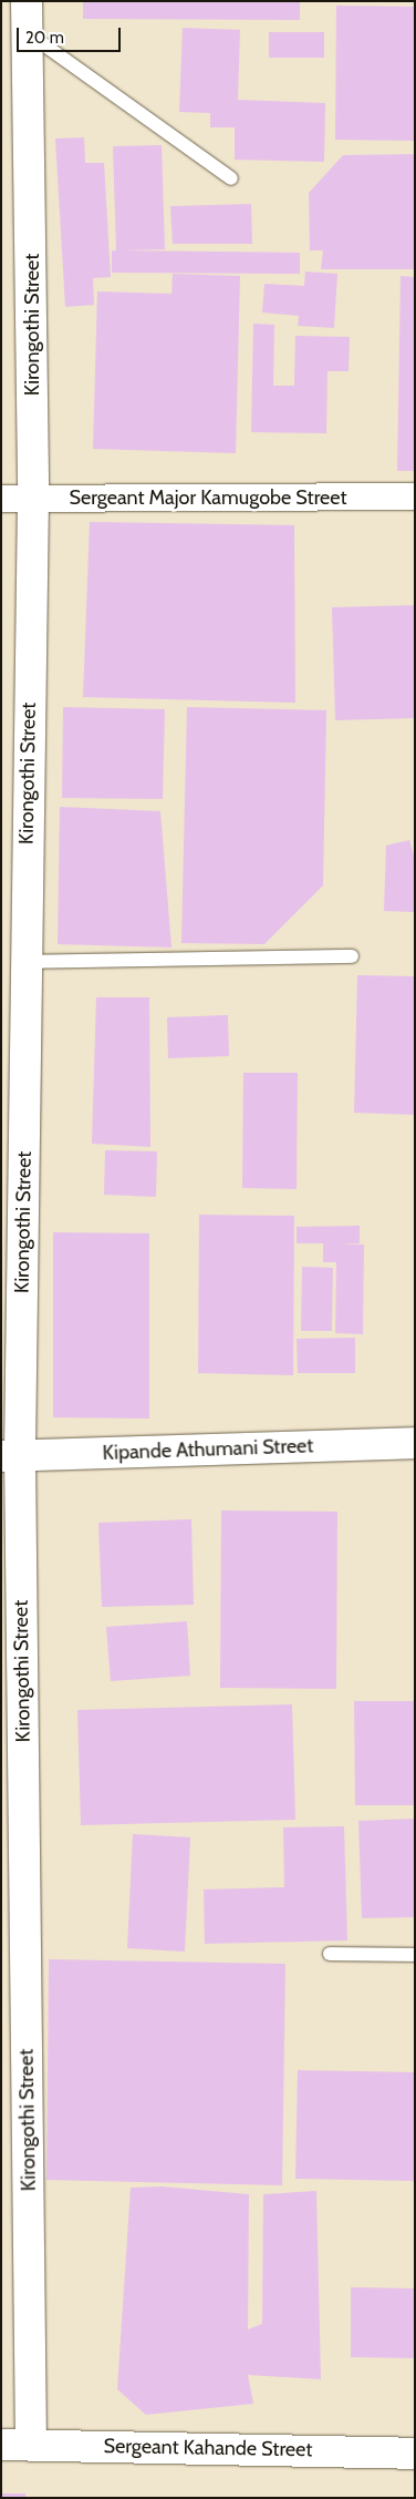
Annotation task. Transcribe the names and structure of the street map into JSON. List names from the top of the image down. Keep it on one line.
{"streets":{"street":["Kirongothi Street","Sergeant Major Kamugobe Street","Kipande Athumani Street","Sergeant Kahande Street"]},"crossings":[["Kirongothi Street","Sergeant Major Kamugobe Street"],["Kirongothi Street","Kipande Athumani Street"],["Kirongothi Street","Sergeant Kahande Street"]],"scale_bar":"20 m"}
